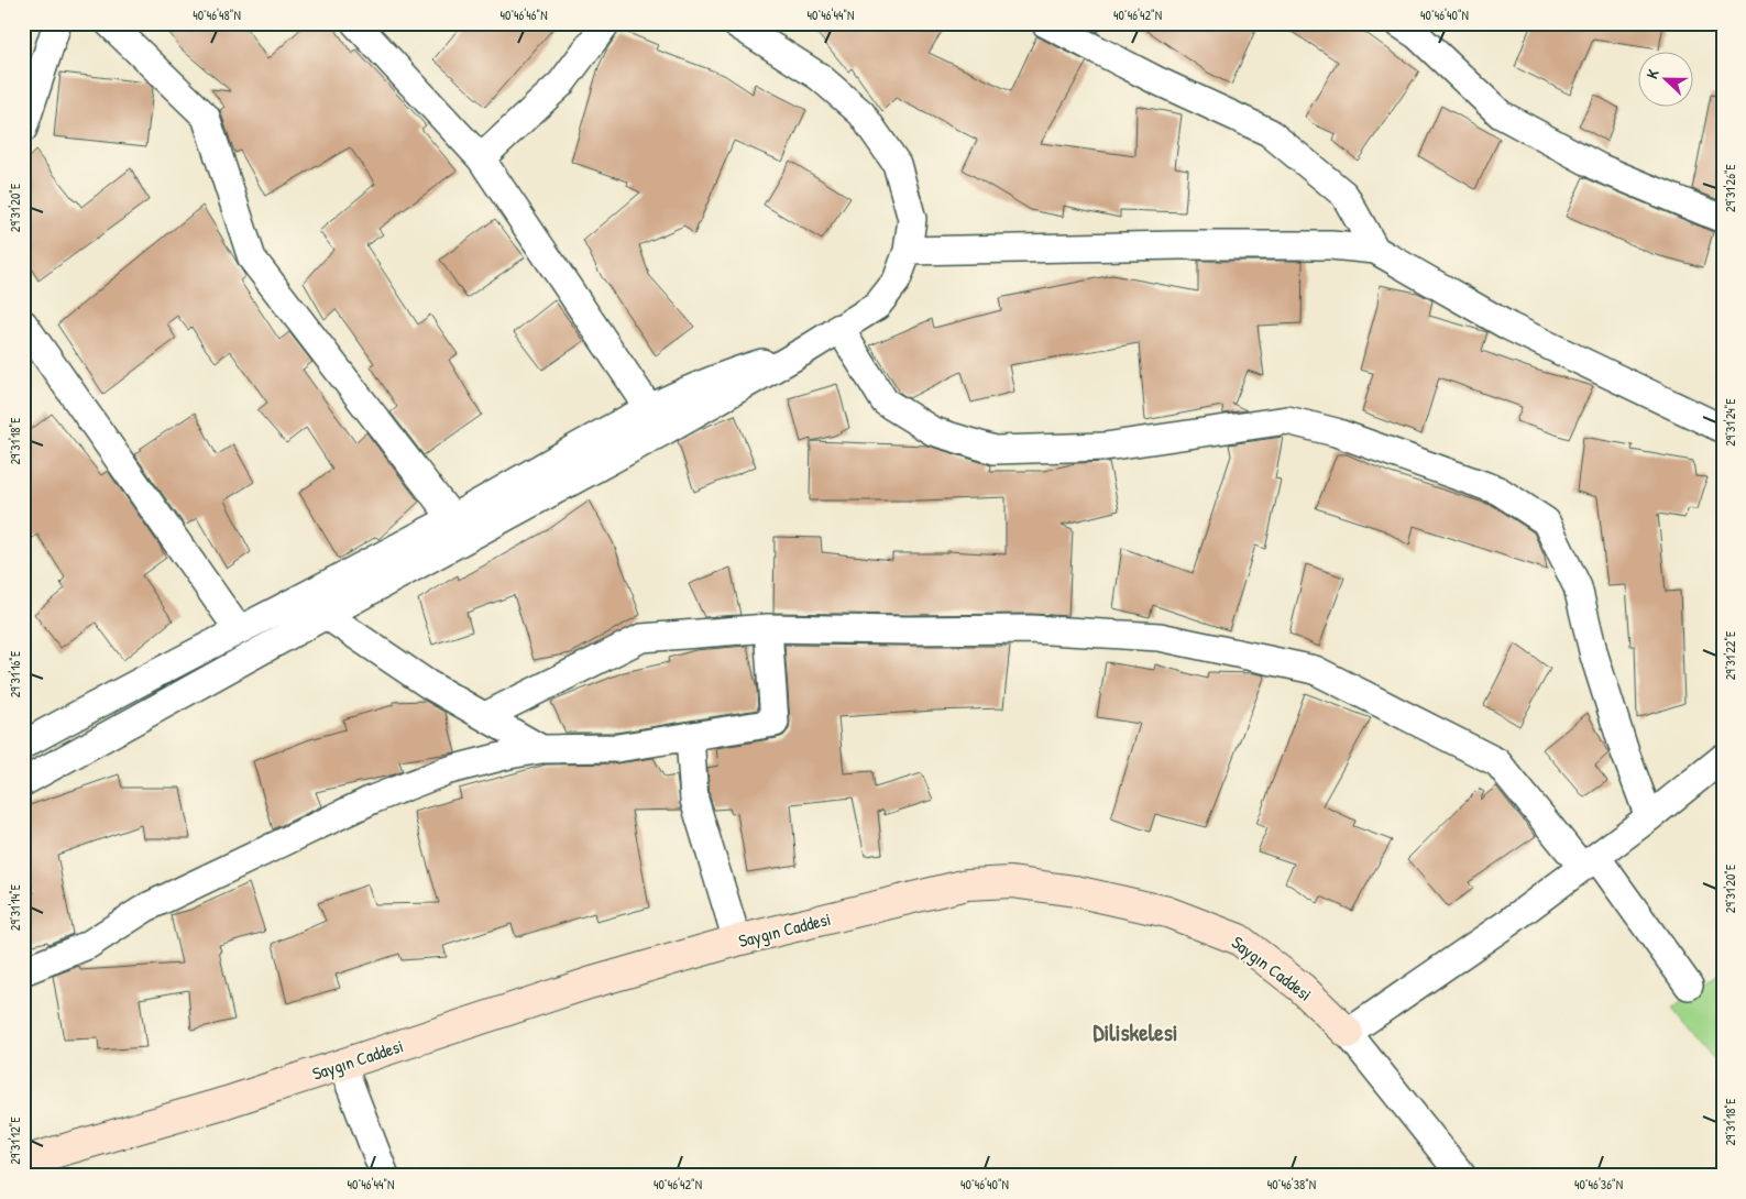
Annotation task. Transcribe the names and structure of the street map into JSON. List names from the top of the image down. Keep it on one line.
{"streets":{"street":["Saygın Caddesi"]},"districts":["Diliskelesi"],"north":"left","coordinates":["40°46'48\"N","40°46'46\"N","40°46'44\"N","40°46'42\"N","40°46'40\"N","29°31'26\"E","29°31'20\"E","29°31'24\"E","29°31'18\"E","29°31'22\"E","29°31'16\"E","29°31'14\"E","29°31'12\"E","40°46'38\"N","40°46'36\"N"]}
